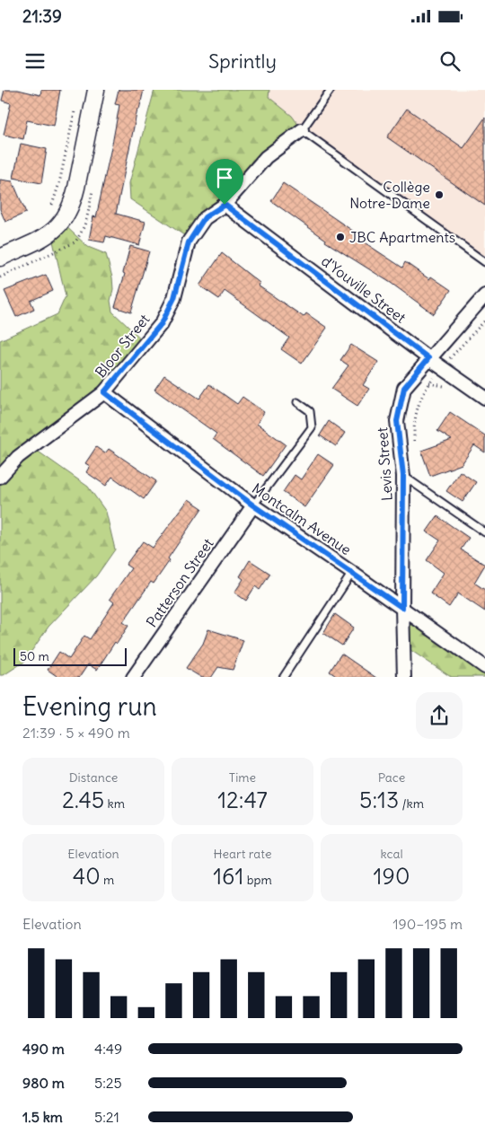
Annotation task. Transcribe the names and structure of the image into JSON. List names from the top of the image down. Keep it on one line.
{"streets":{"street":["d'Youville Street","Bloor Street","Levis Street","Montcalm Avenue","Patterson Street"]},"crossings":[["d'Youville Street","Bloor Street"],["d'Youville Street","Levis Street"],["Bloor Street","Montcalm Avenue"],["Levis Street","Montcalm Avenue"],["Montcalm Avenue","Patterson Street"]],"places":["Collège Notre-Dame","JBC Apartments"],"scale_bar":"50 m","page":{"status":"21:39","header":"Sprintly","scale":"50 m","heading":["Evening run","21:39 · 5 × 490 m"],"stats":[["Distance","2.45 km"],["Time","12:47"],["Pace","5:13 /km"],["Elevation","40 m"],["Heart rate","161 bpm"],["kcal","190"]],"chart":["Elevation","190–195 m"],"list":[{"name":"490 m","note":"4:49"},{"name":"980 m","note":"5:25"},{"name":"1.5 km","note":"5:21"}]}}
